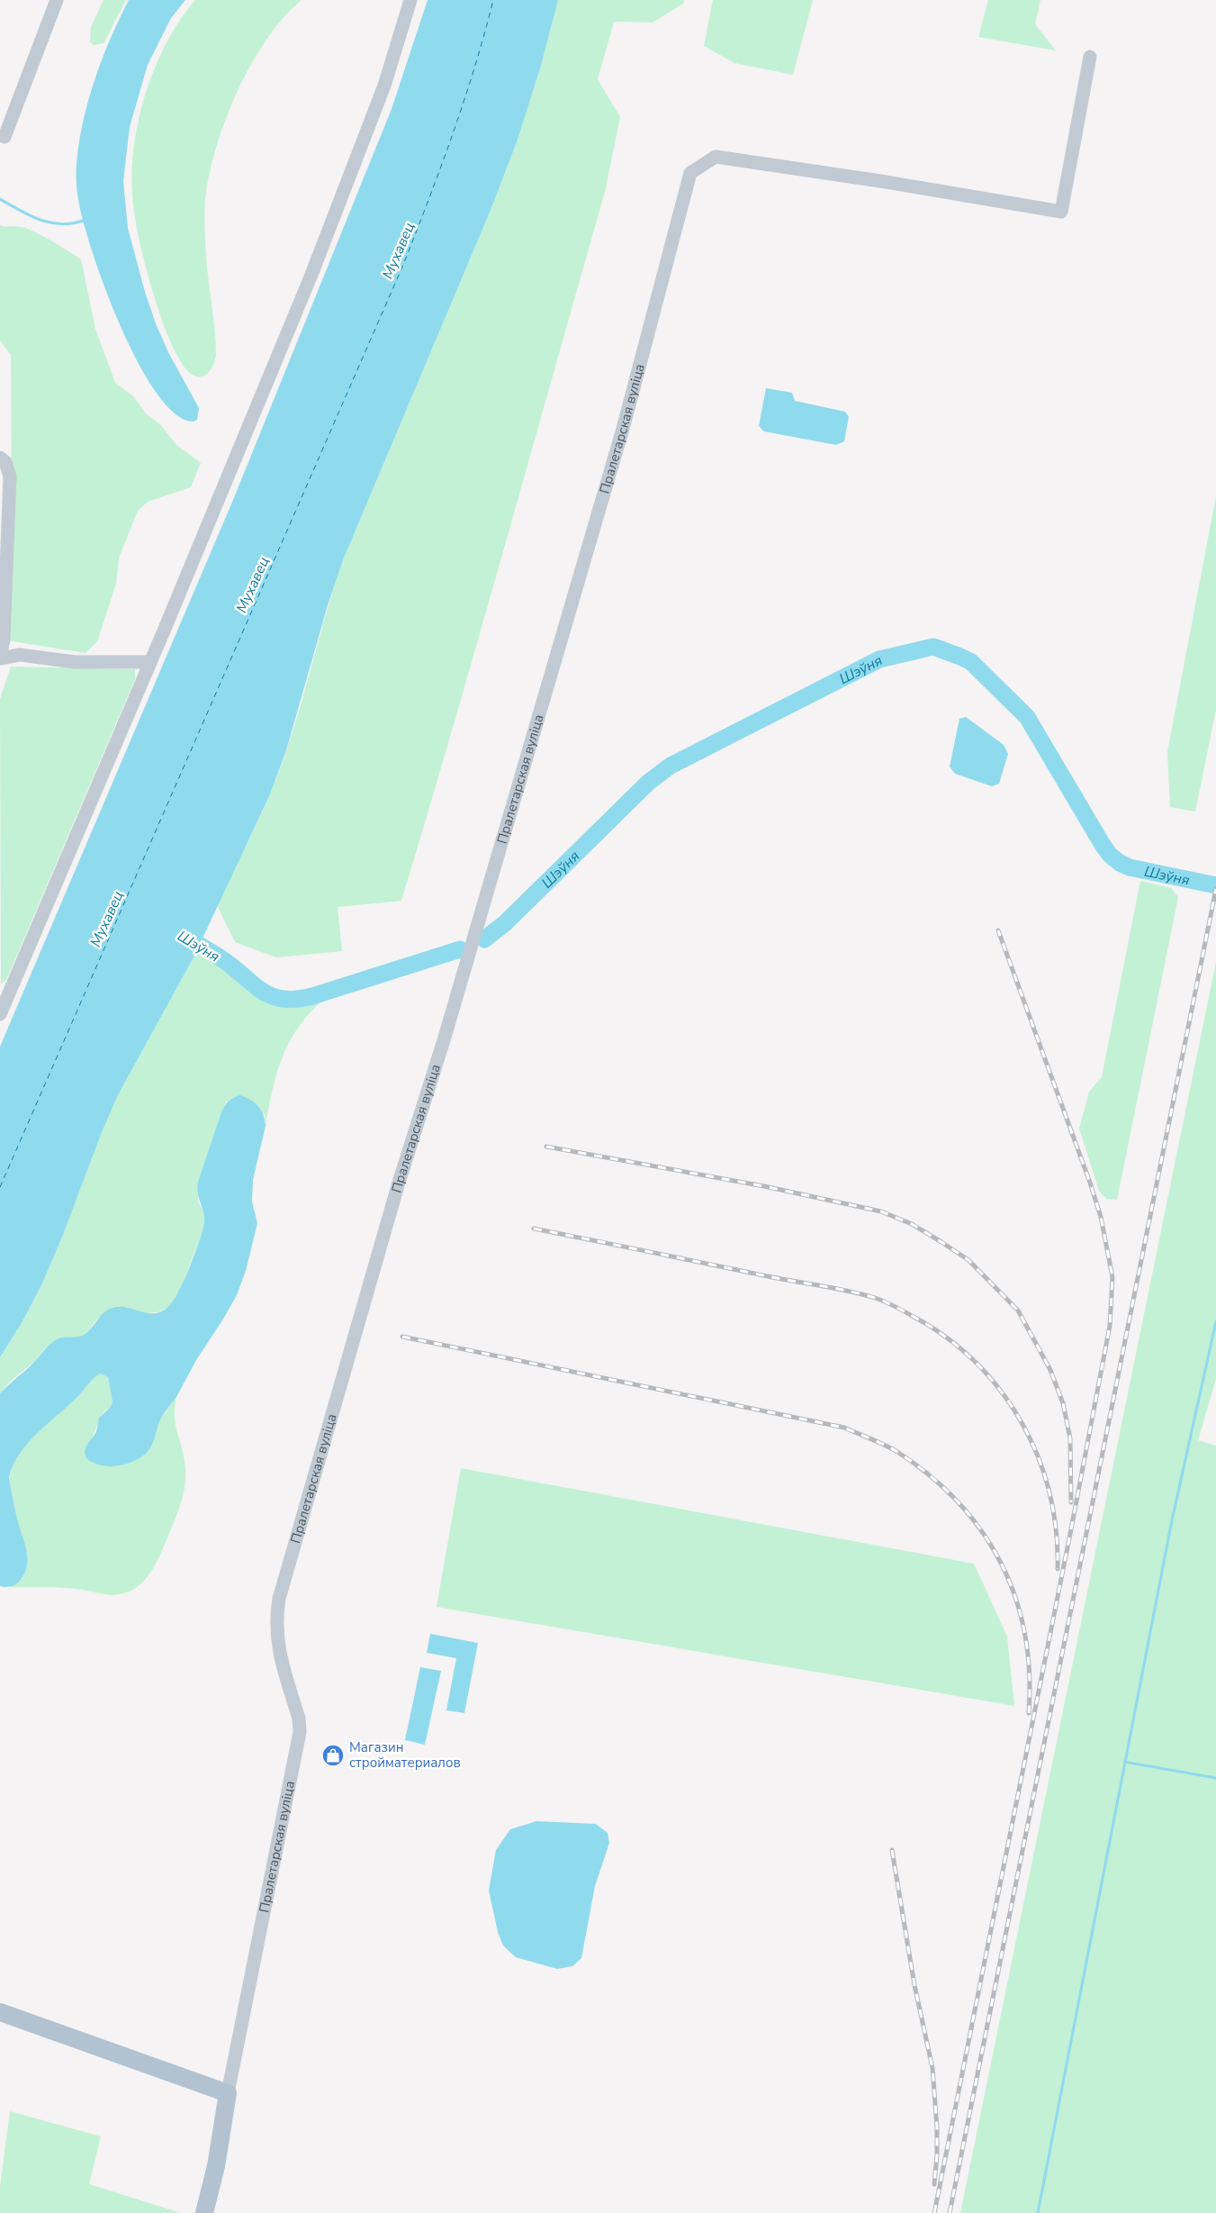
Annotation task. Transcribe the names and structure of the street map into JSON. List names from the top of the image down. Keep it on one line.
{"streets":{"main road":["Пралетарская вуліца"]},"water":["Мухавец","Шэўня"],"places":{"shop":["Магазин стройматериалов"]}}
